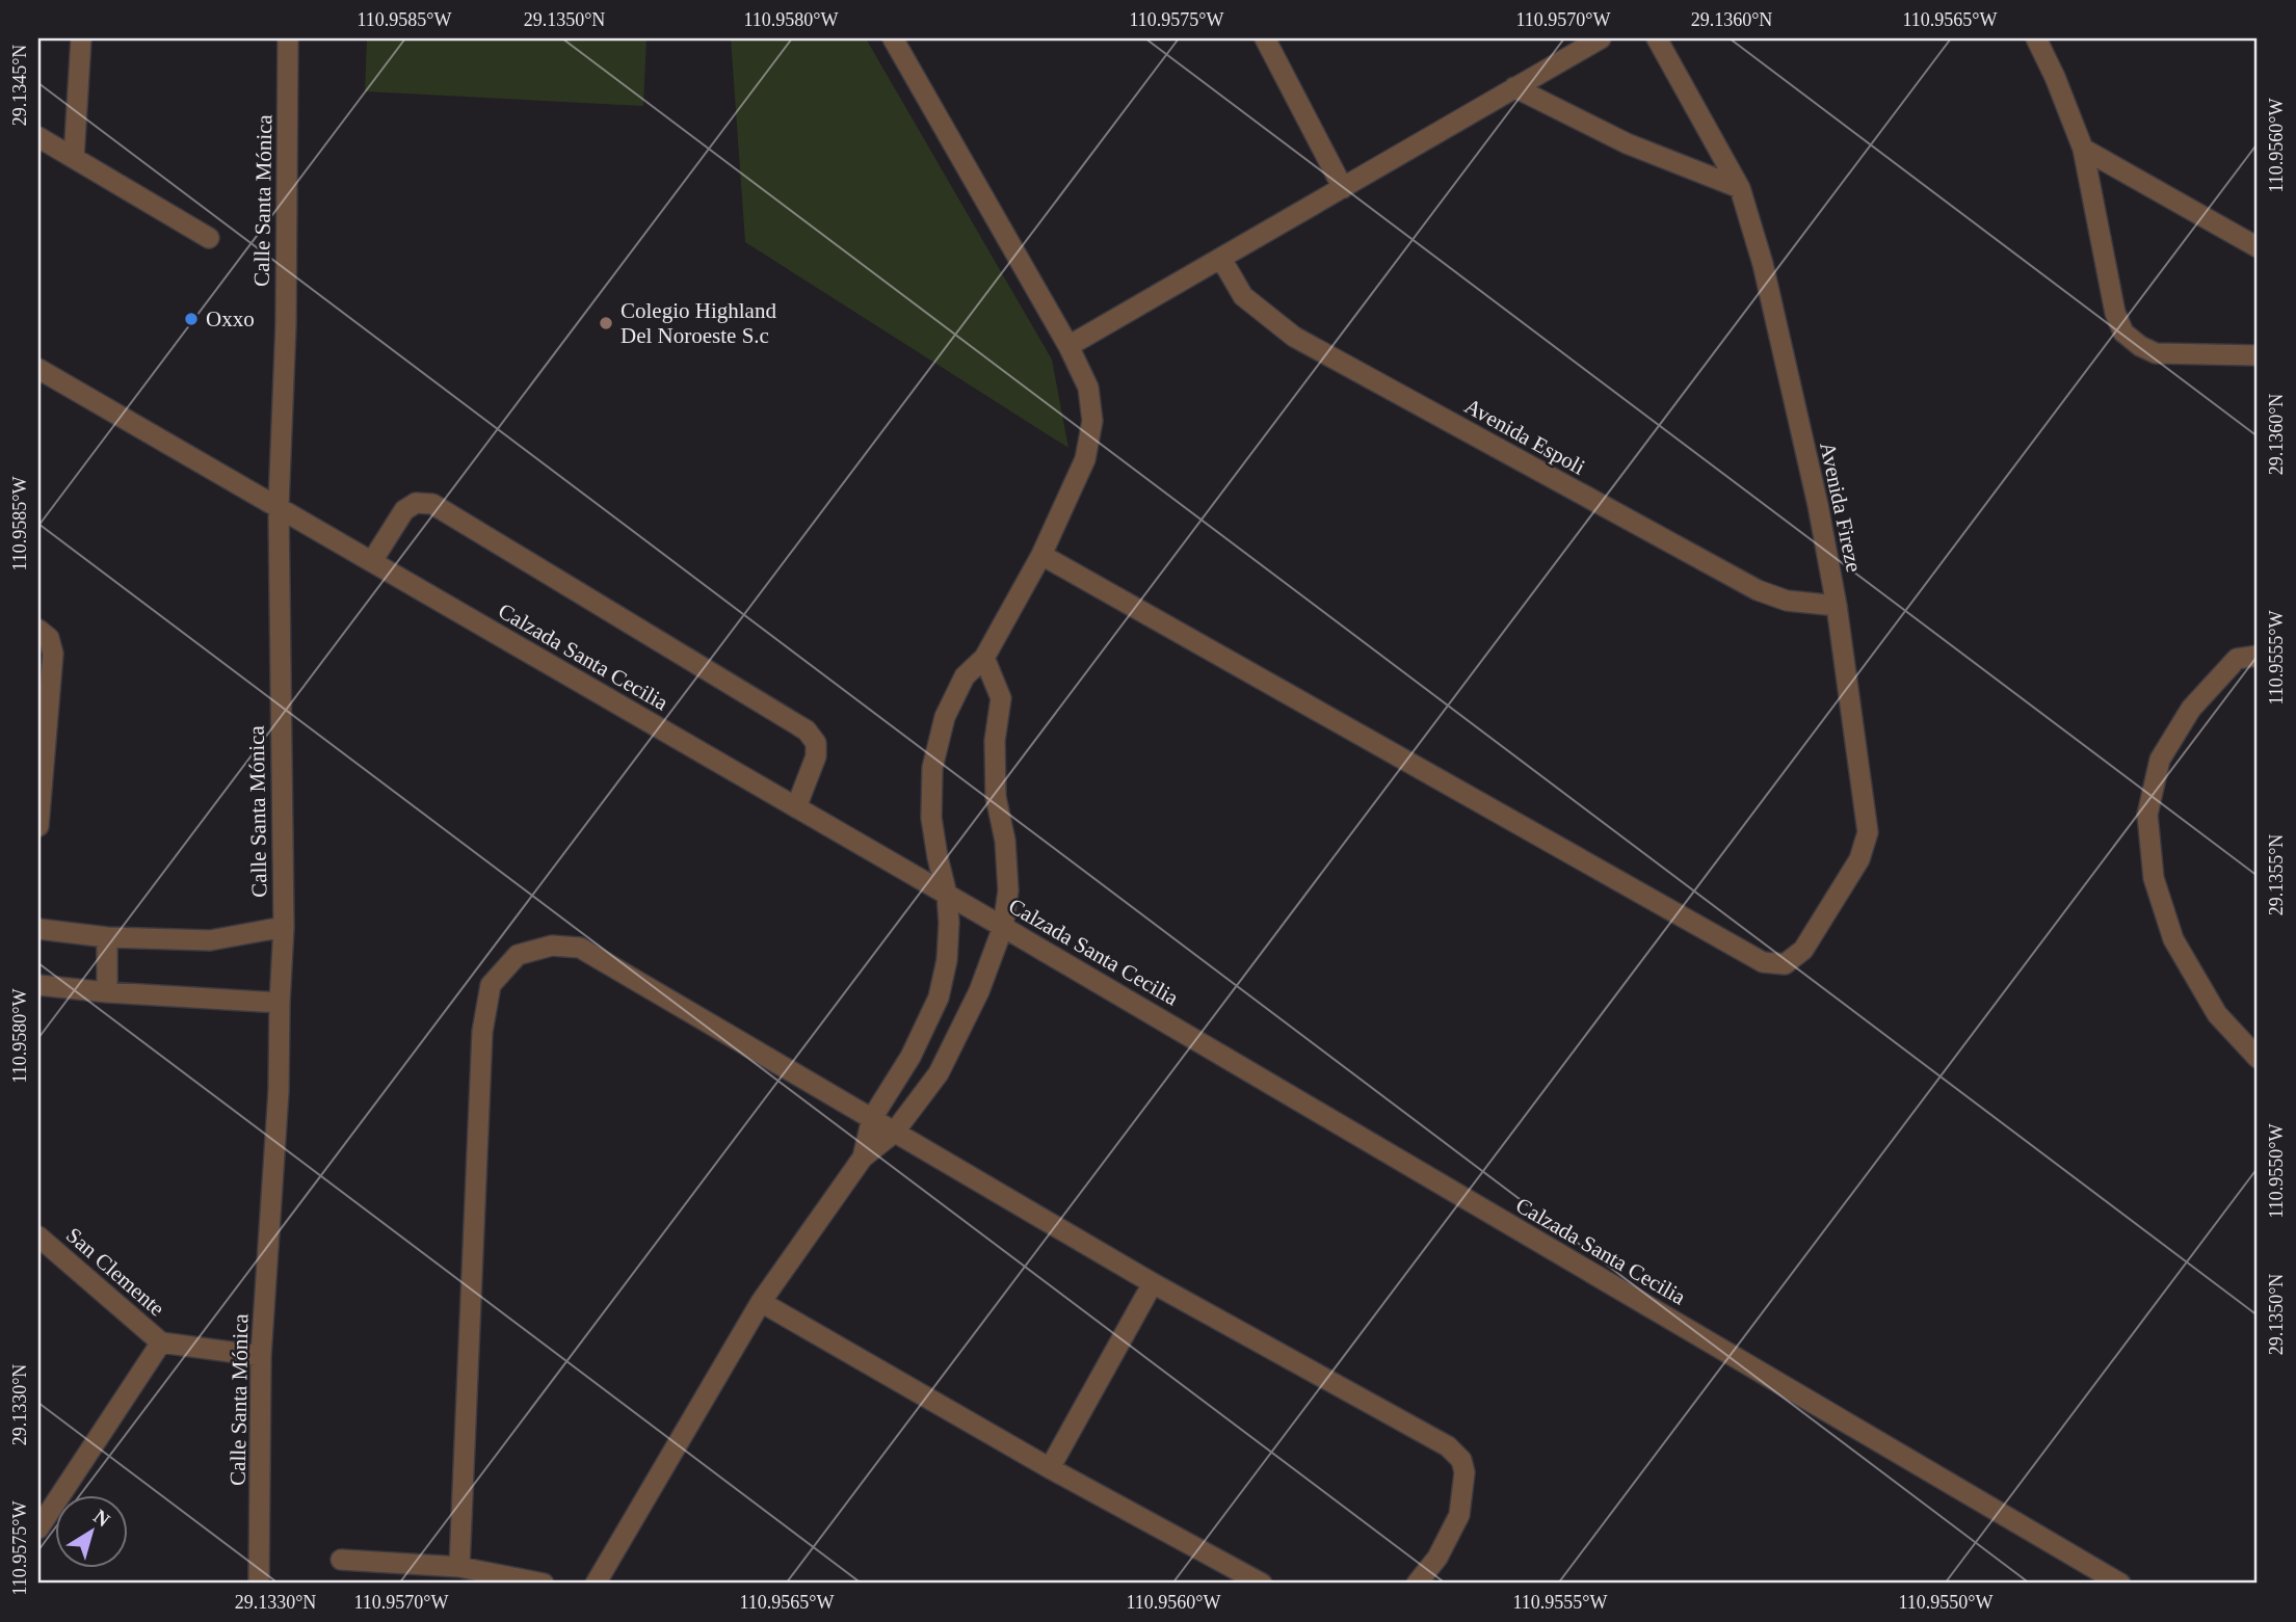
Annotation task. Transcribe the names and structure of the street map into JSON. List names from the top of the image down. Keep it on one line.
{"streets":{"street":["Calle Santa Mónica","Avenida Espoli","Avenida Fireze","Calzada Santa Cecilia","San Clemente"]},"crossings":[["Calle Santa Mónica","Calzada Santa Cecilia"],["Calle Santa Mónica","San Clemente"],["Avenida Espoli","Avenida Fireze"]],"places":["Oxxo","Colegio Highland Del Noroeste S.c"],"north":"top right","coordinates":["110.9585°W","29.1350°N","110.9580°W","110.9575°W","110.9570°W","29.1360°N","110.9565°W","29.1345°N","110.9560°W","110.9555°W","29.1355°N","110.9550°W","29.1330°N"]}
